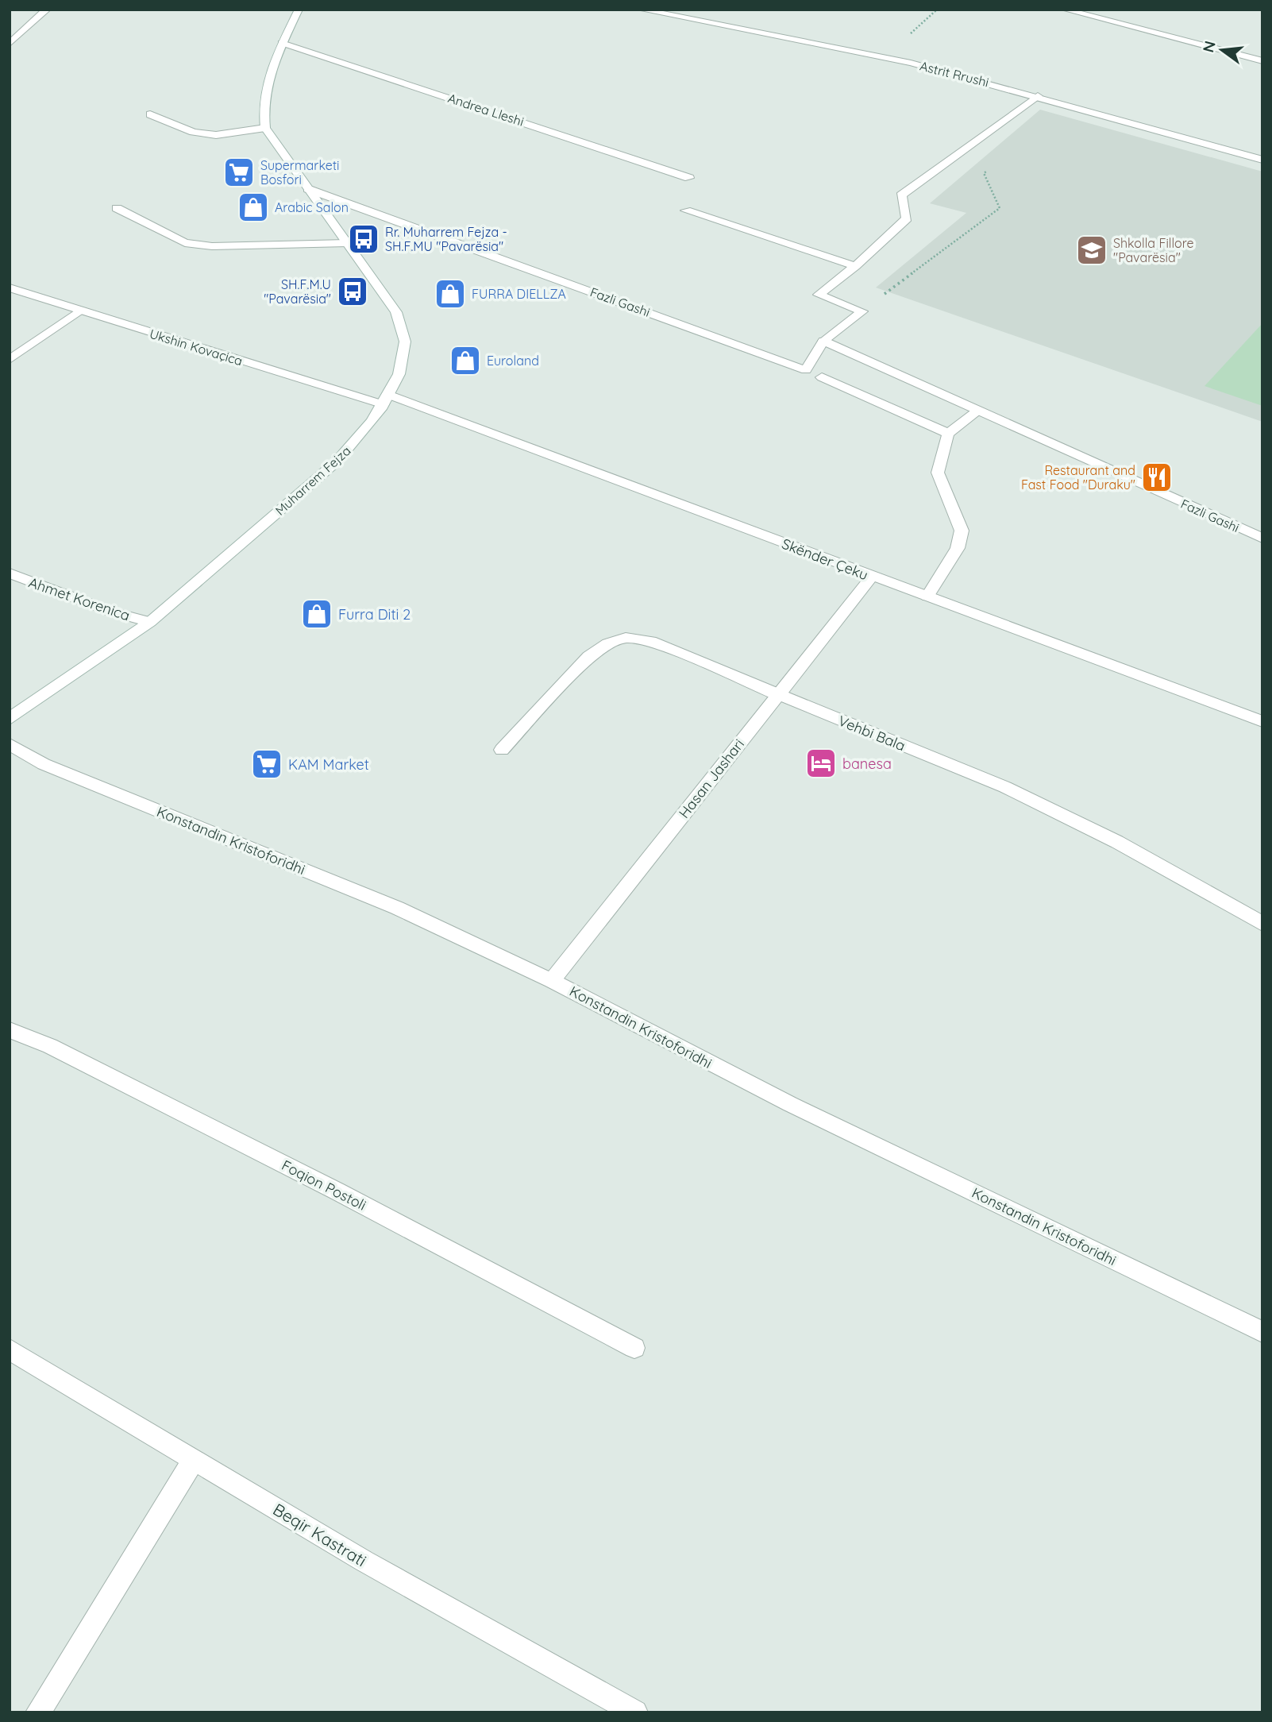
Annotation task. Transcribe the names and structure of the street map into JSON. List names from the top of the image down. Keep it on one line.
{"streets":{"street":["Astrit Rrushi","Andrea Lleshi","Fazli Gashi","Ukshin Kovaçica","Muharrem Fejza","Skënder Çeku","Ahmet Korenica","Vehbi Bala","Hasan Jashari","Konstandin Kristoforidhi","Foqion Postoli","Beqir Kastrati"]},"crossings":[["Fazli Gashi","Muharrem Fejza"],["Ukshin Kovaçica","Muharrem Fejza"],["Ukshin Kovaçica","Skënder Çeku"],["Muharrem Fejza","Skënder Çeku"],["Muharrem Fejza","Ahmet Korenica"],["Skënder Çeku","Hasan Jashari"],["Vehbi Bala","Hasan Jashari"],["Hasan Jashari","Konstandin Kristoforidhi"]],"places":{"supermarket":["Supermarketi Bosfori","KAM Market"],"shop":["Arabic Salon","FURRA DIELLZA","Euroland","Furra Diti 2"],"bus stop":["Rr. Muharrem Fejza - SH.F.MU \"Pavarësia\"","SH.F.M.U \"Pavarësia\""],"school or university":["Shkolla Fillore \"Pavarësia\""],"restaurant":["Restaurant and Fast Food \"Duraku\""],"hotel":["banesa"]},"north":"left"}
